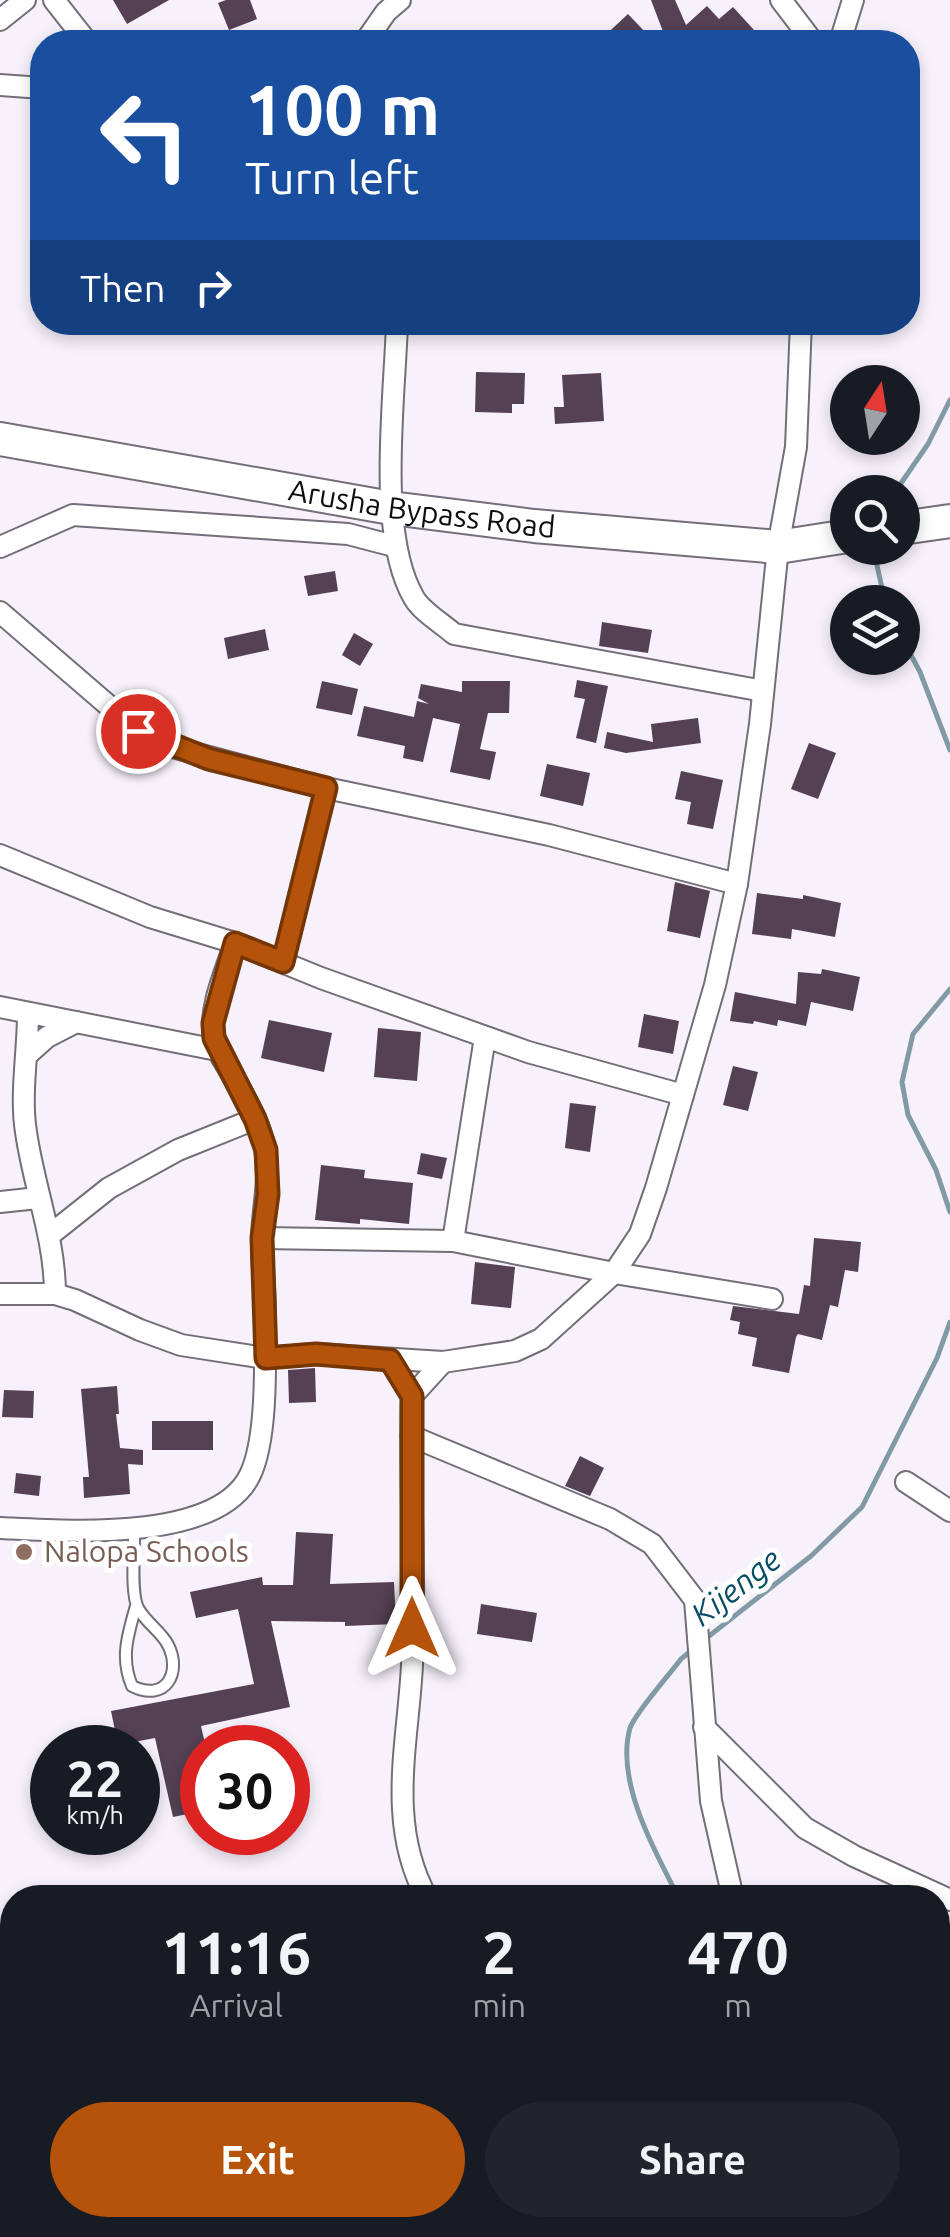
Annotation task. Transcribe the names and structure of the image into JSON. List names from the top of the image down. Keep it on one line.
{"streets":{"main road":["Arusha Bypass Road"]},"water":["Kijenge"],"places":["Nalopa Schools"],"north":"top","page":{"turn":["100 m","Turn left"],"then":"Then","speed":"22 km/h","limit":"30","eta":["11:16","Arrival","2","min","470","m"],"buttons":["Exit","Share"]}}
